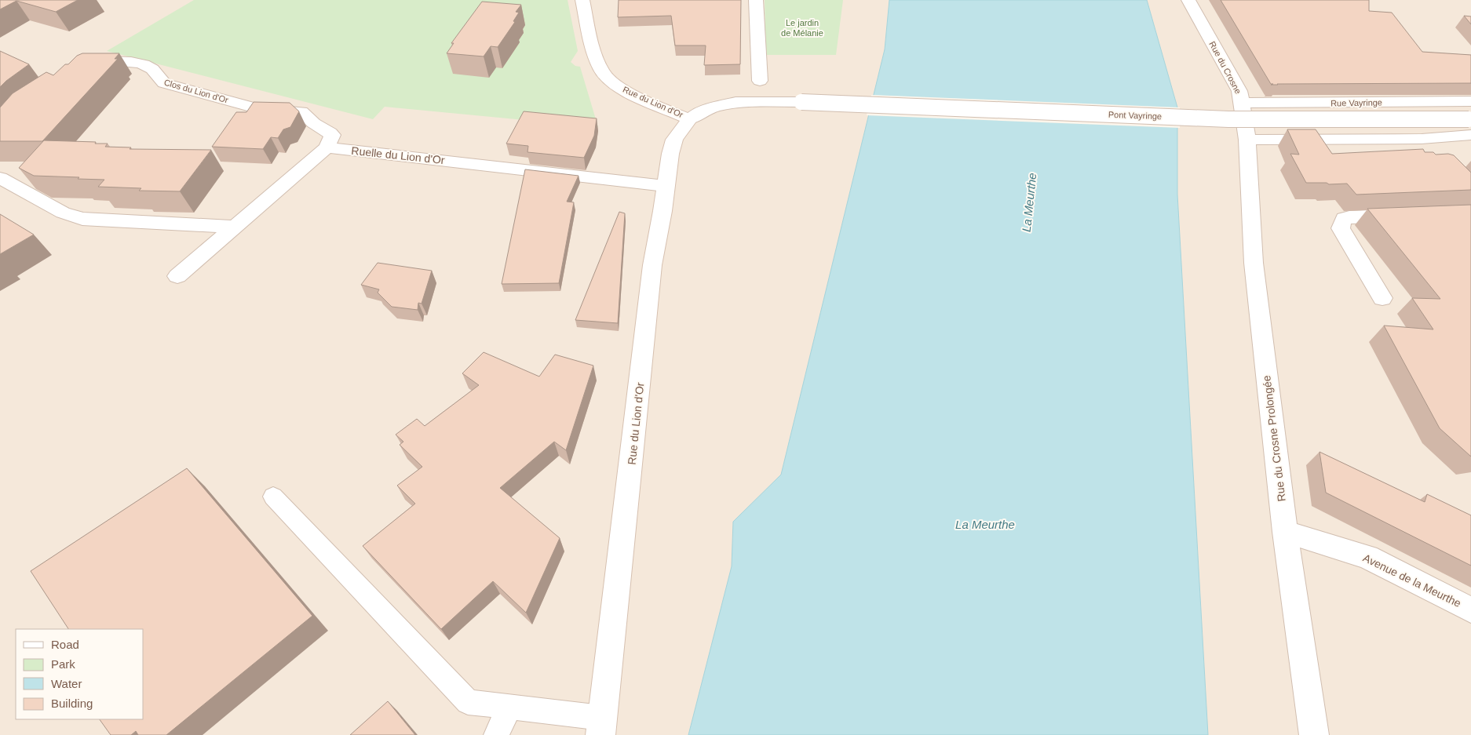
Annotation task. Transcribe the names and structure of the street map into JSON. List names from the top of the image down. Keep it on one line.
{"streets":{"street":["Rue du Crosne","Clos du Lion d'Or","Rue du Lion d'Or","Rue Vayringe","Pont Vayringe","Ruelle du Lion d'Or","Rue du Crosne Prolongée","Avenue de la Meurthe"]},"crossings":[["Rue du Crosne","Rue Vayringe"],["Rue du Crosne","Rue du Crosne Prolongée"],["Clos du Lion d'Or","Ruelle du Lion d'Or"],["Rue du Lion d'Or","Pont Vayringe"],["Rue du Lion d'Or","Ruelle du Lion d'Or"],["Rue du Crosne Prolongée","Avenue de la Meurthe"]],"water":["La Meurthe"],"parks":["Le jardin de Mélanie"],"legend":["Road","Park","Water","Building"]}
